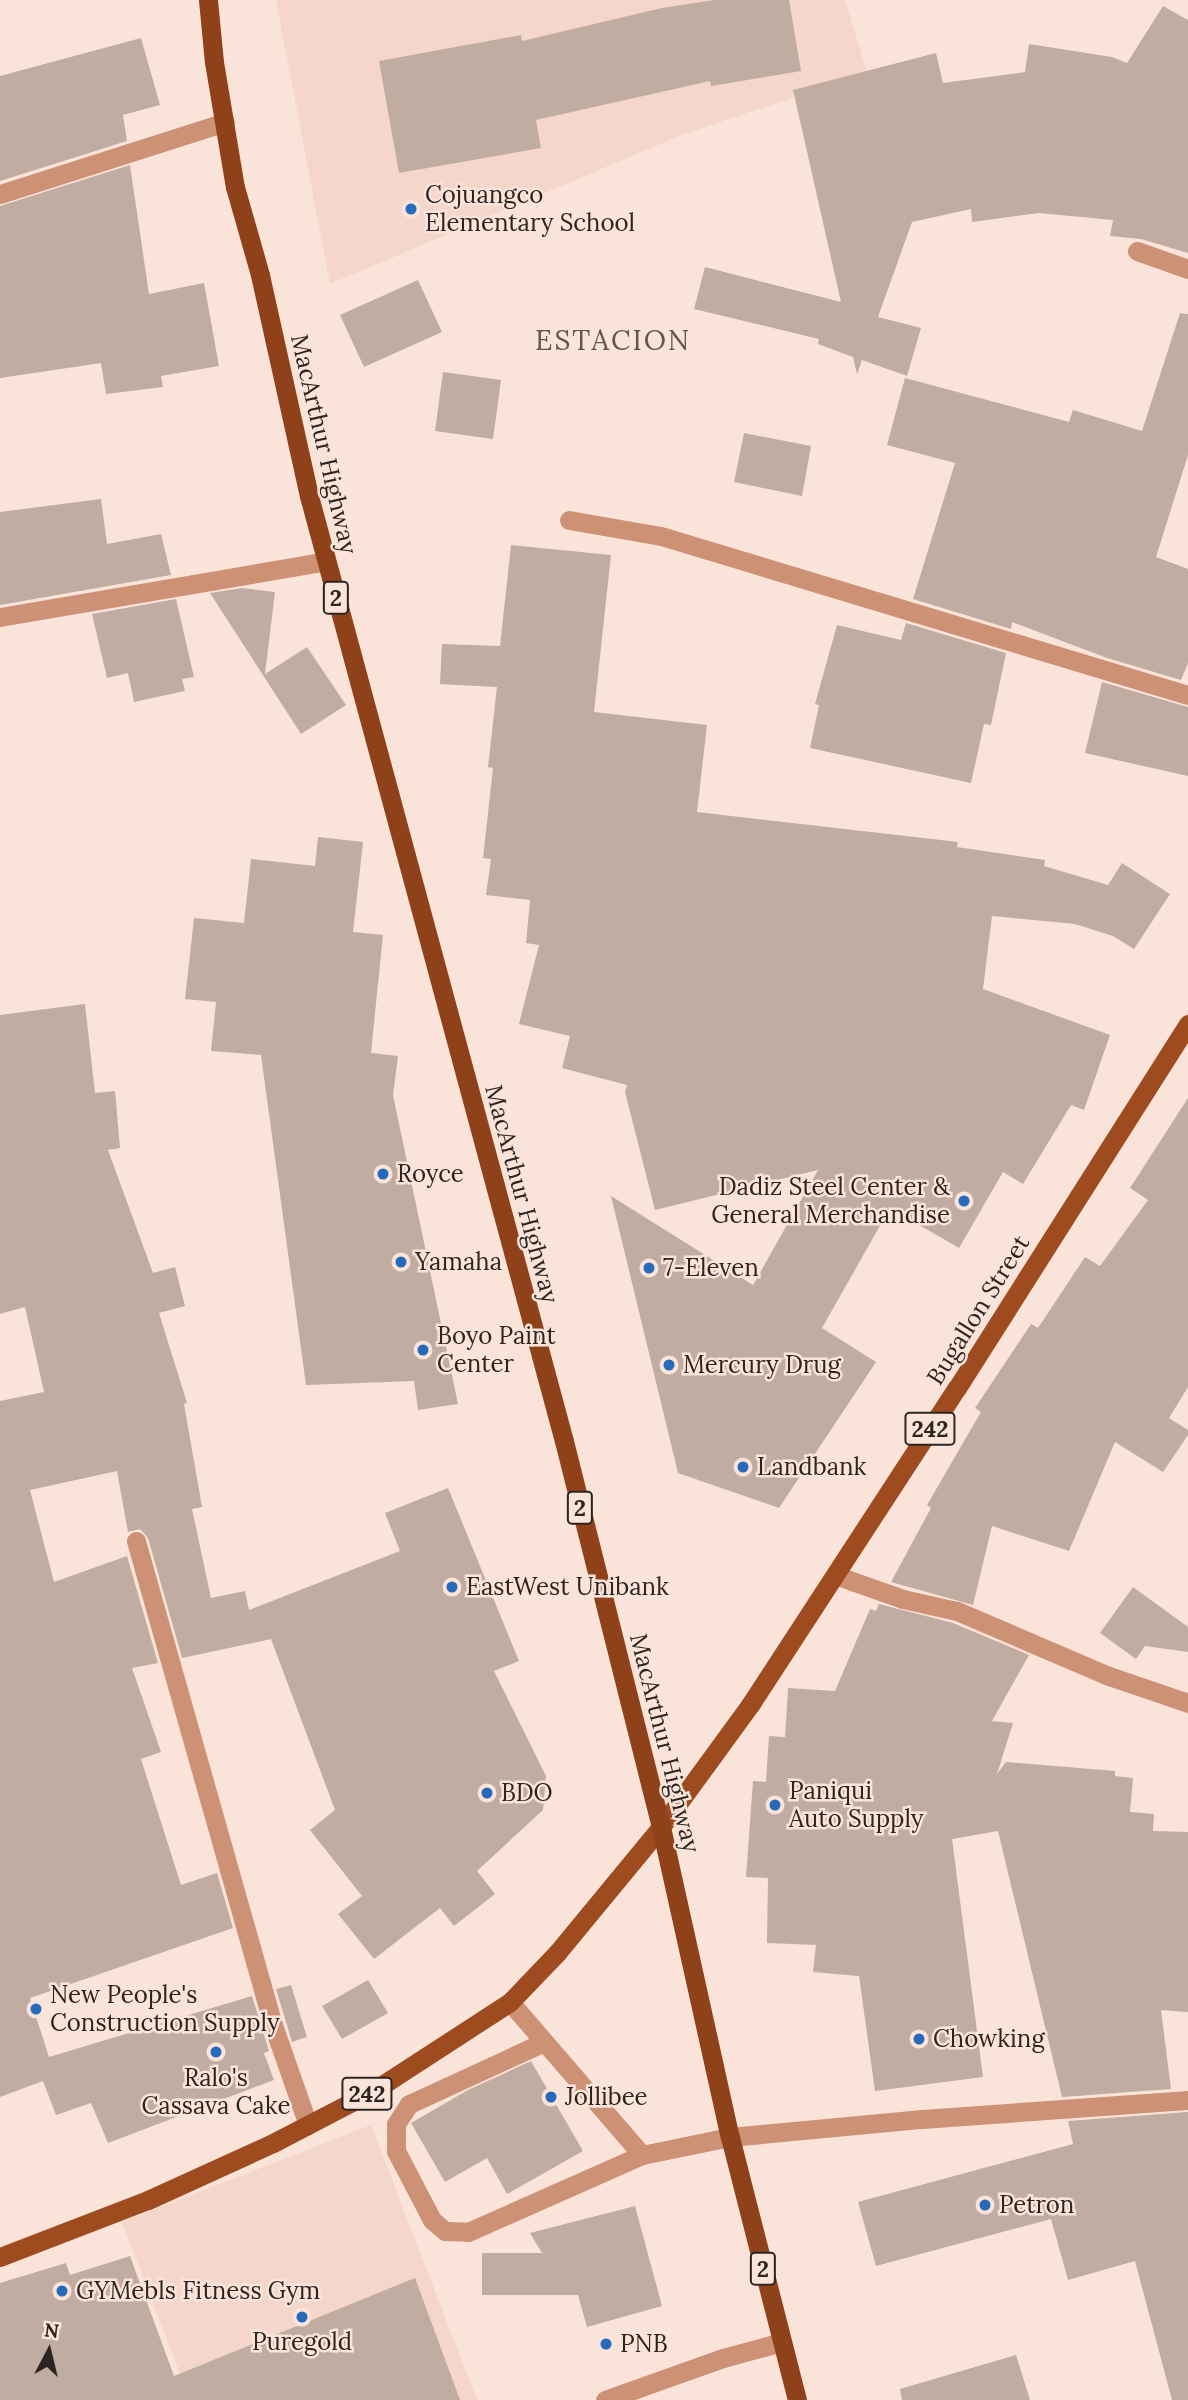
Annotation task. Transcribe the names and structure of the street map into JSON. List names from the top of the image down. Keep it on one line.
{"streets":{"highway":["MacArthur Highway","2"],"main road":["Bugallon Street","242"]},"crossings":[["MacArthur Highway","Bugallon Street"],["MacArthur Highway","242"],["Bugallon Street","242"]],"districts":["ESTACION"],"places":["Cojuangco Elementary School","Royce","Dadiz Steel Center & General Merchandise","Yamaha","7-Eleven","Boyo Paint Center","Mercury Drug","Landbank","EastWest Unibank","BDO","Paniqui Auto Supply","New People's Construction Supply","Chowking","Ralo's Cassava Cake","Jollibee","Petron","GYMebls Fitness Gym","Puregold","PNB"],"north":"top"}
